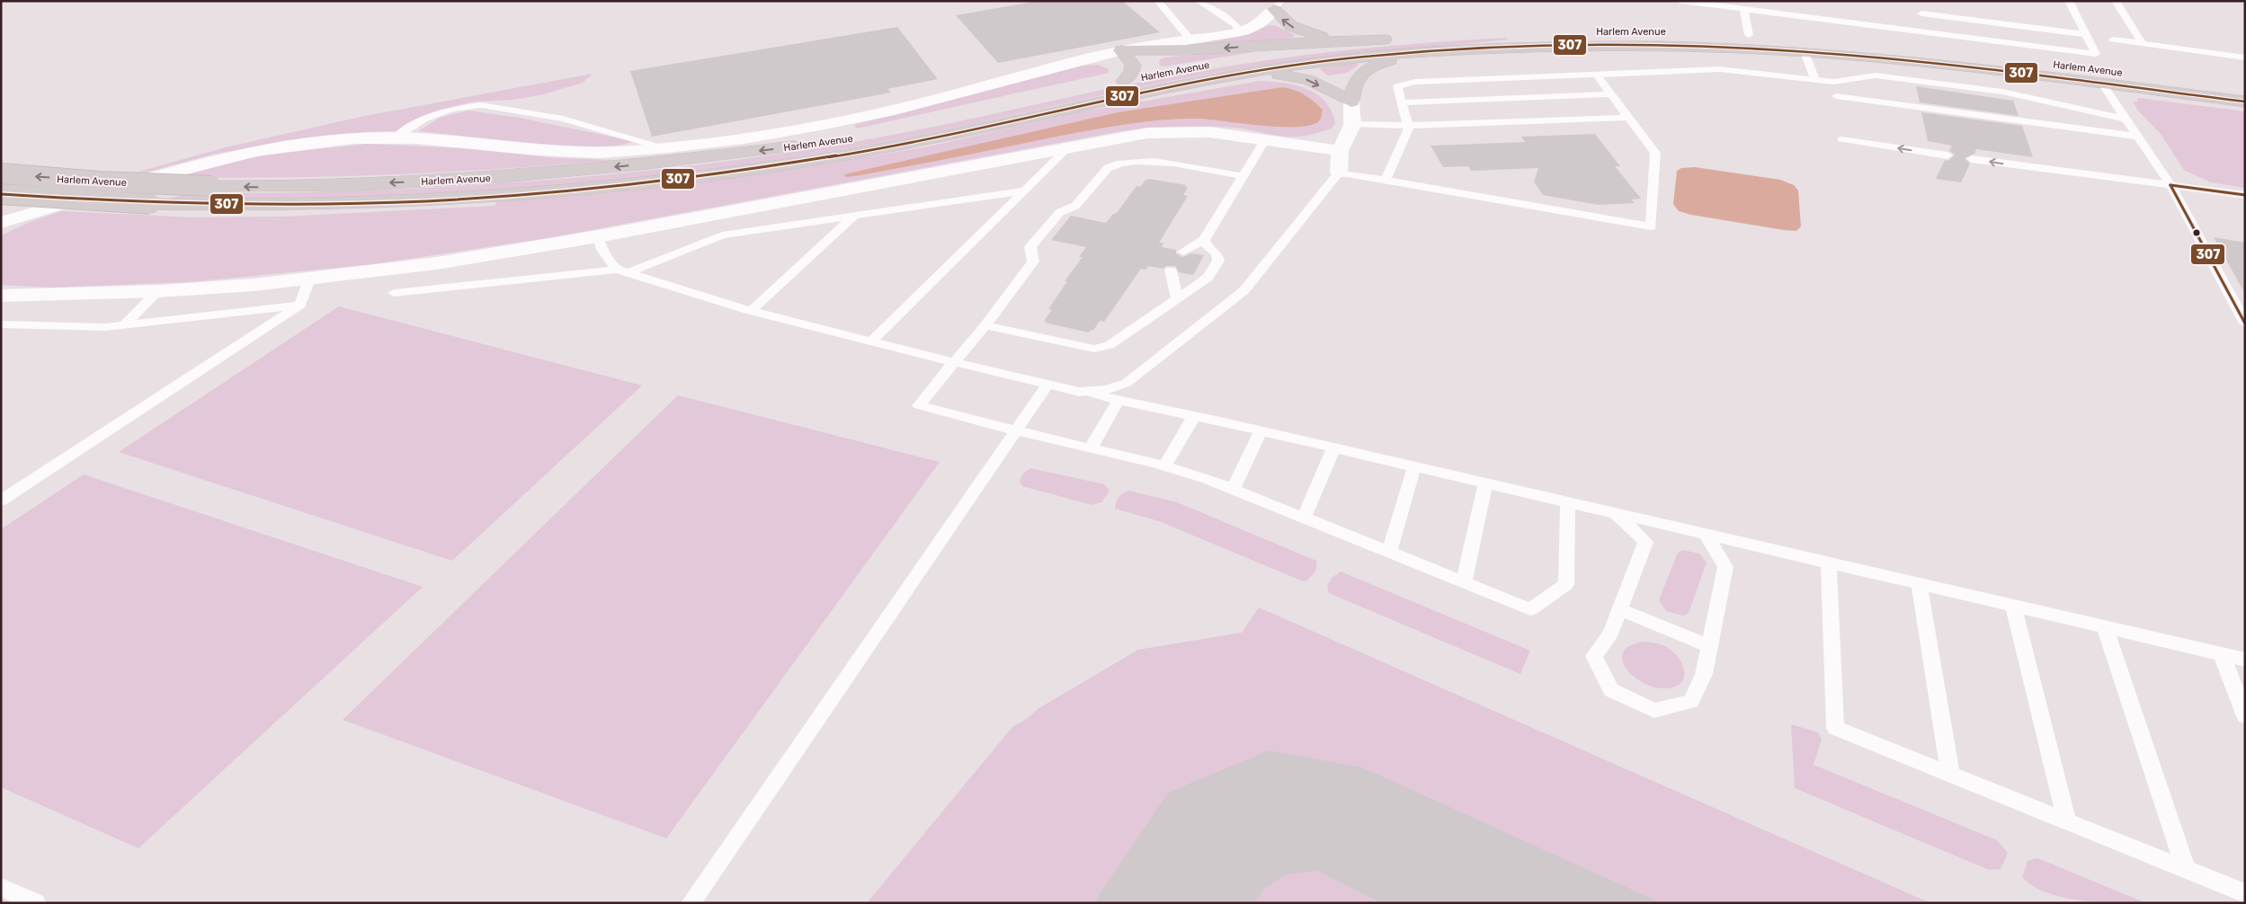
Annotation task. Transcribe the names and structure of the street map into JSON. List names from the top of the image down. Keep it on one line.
{"streets":{"main road":["Harlem Avenue"]},"lines":["transit line 307"]}
